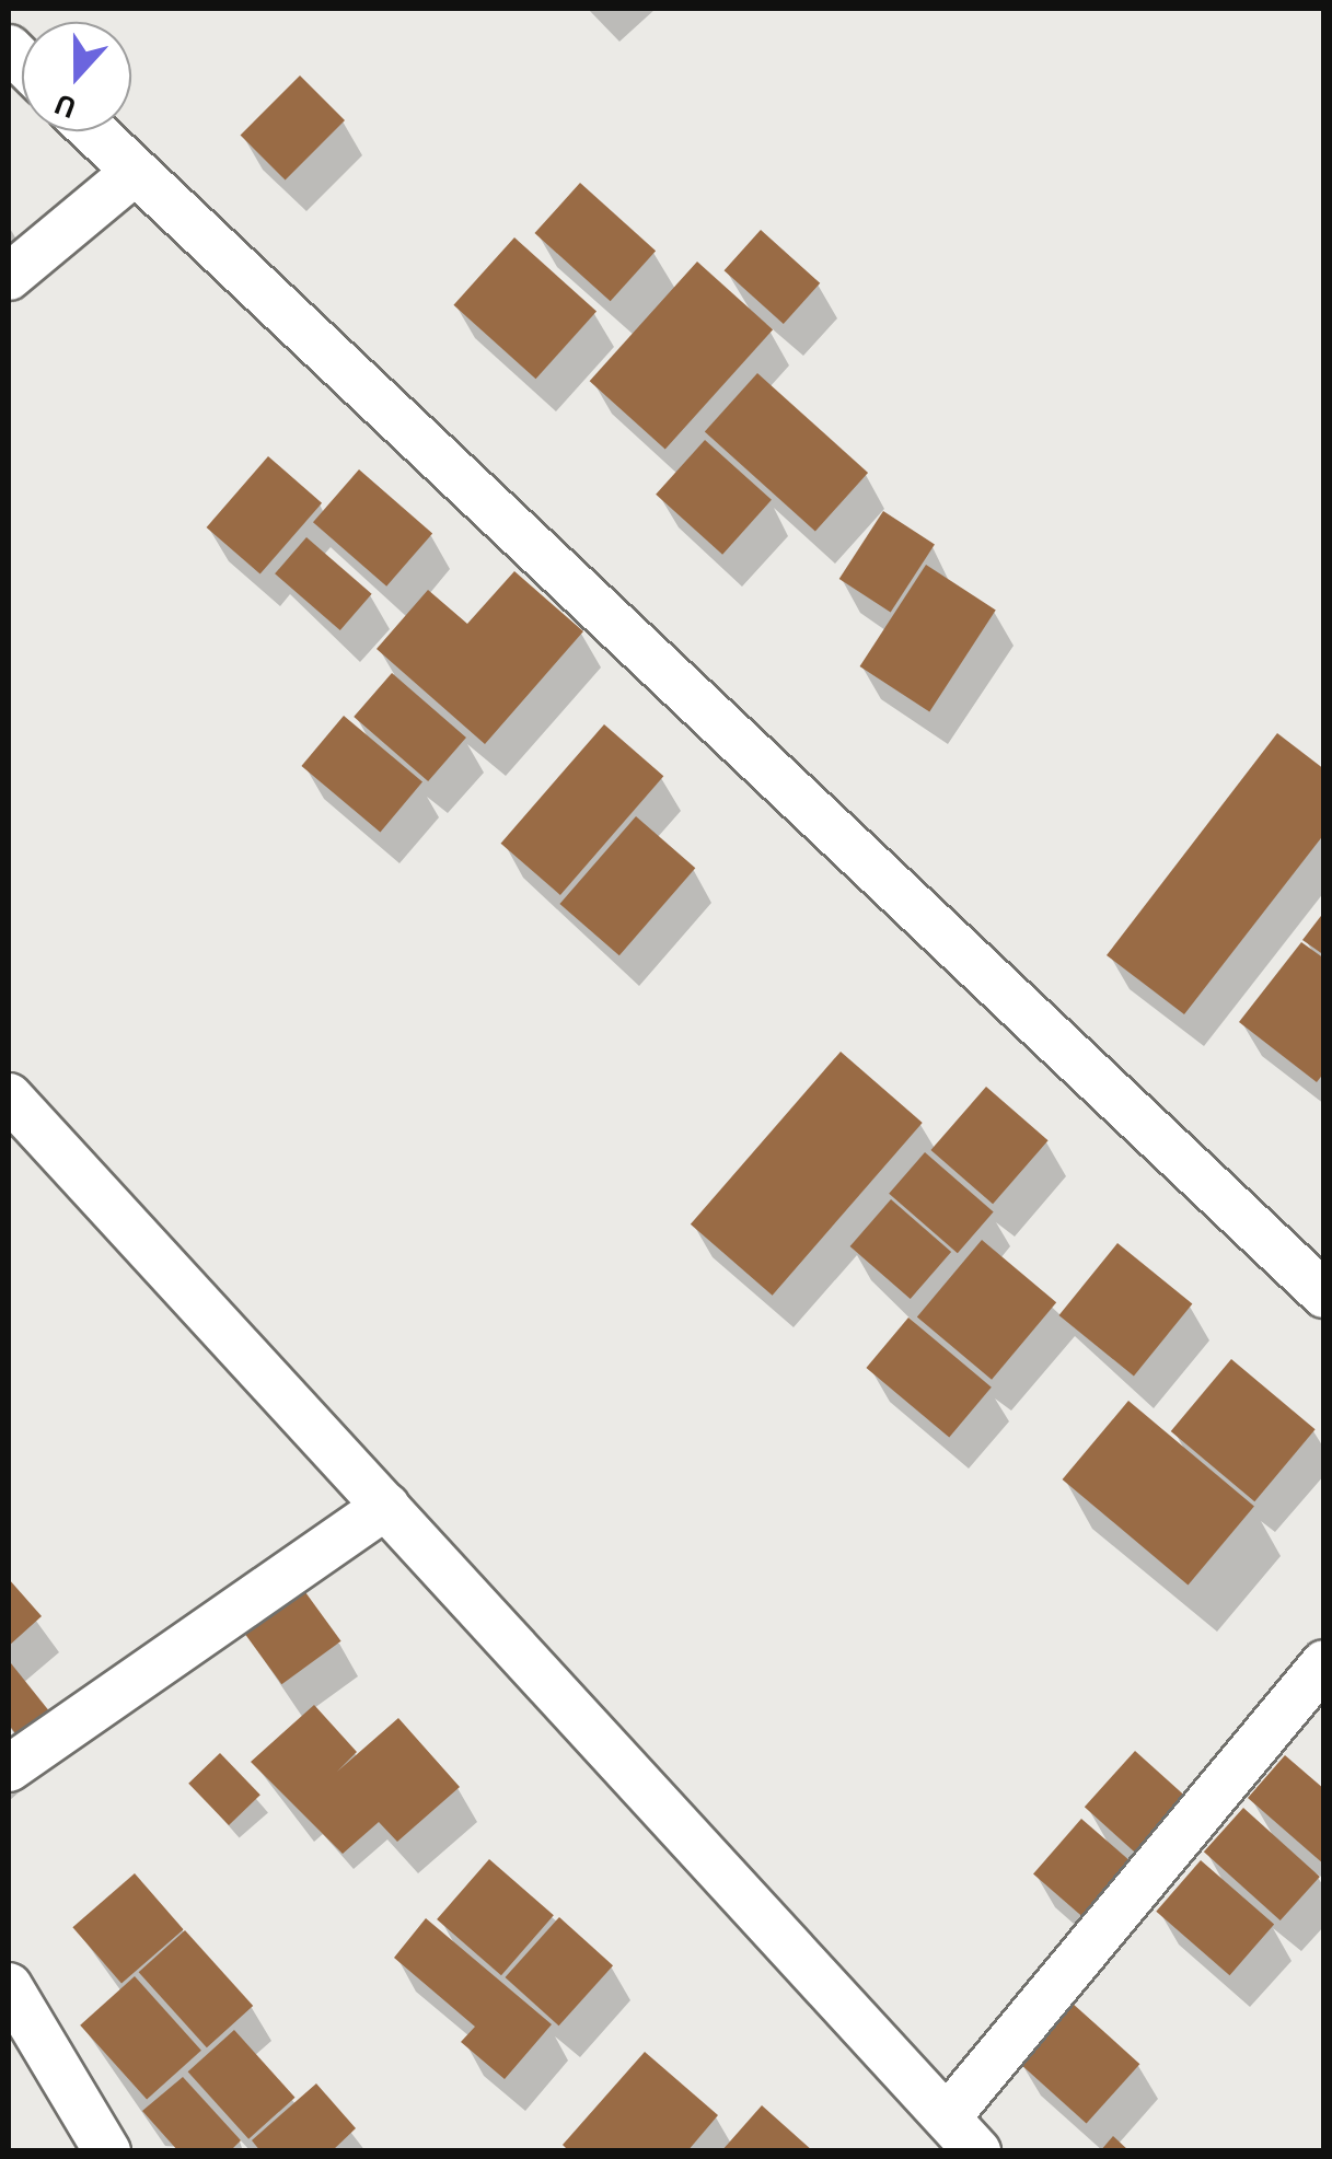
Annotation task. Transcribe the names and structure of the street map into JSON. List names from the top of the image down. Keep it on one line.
{"north":"bottom"}
